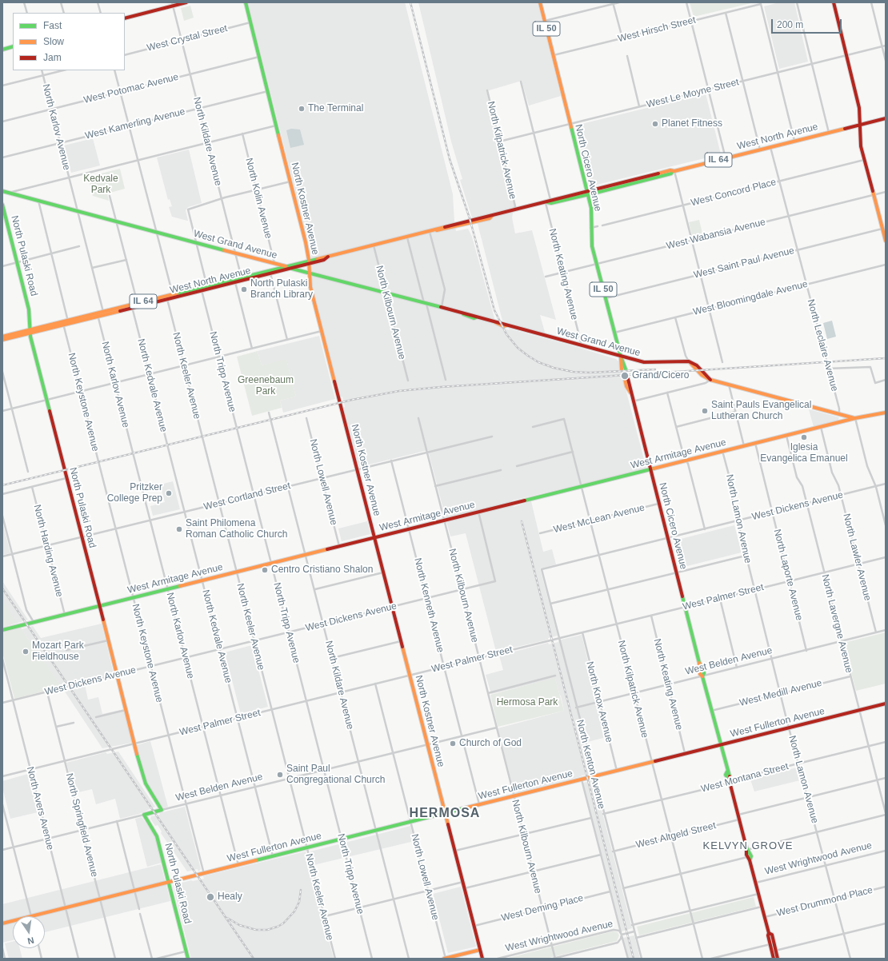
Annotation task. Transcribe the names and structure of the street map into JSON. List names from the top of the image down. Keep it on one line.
{"streets":{"main road":["IL 50","West North Avenue","IL 64","North Cicero Avenue","North Kostner Avenue","West Grand Avenue","North Pulaski Road","West Armitage Avenue","West Belden Avenue","West Fullerton Avenue"],"street":["West Hirsch Street","West Crystal Street","West Potomac Avenue","West Le Moyne Street","West Kamerling Avenue","North Karlov Avenue","North Kildare Avenue","North Kilpatrick Avenue","West Concord Place","North Kolin Avenue","West Wabansia Avenue","West Saint Paul Avenue","North Keating Avenue","West Bloomingdale Avenue","North Kilbourn Avenue","North Leclaire Avenue","North Tripp Avenue","North Keeler Avenue","North Kedvale Avenue","North Keystone Avenue","North Lowell Avenue","West Cortland Street","West Dickens Avenue","West McLean Avenue","North Lamon Avenue","North Harding Avenue","North Lawler Avenue","North Laporte Avenue","West Palmer Street","North Kenneth Avenue","North Lavergne Avenue","West Medill Avenue","North Knox Avenue","North Kenton Avenue","West Montana Street","North Avers Avenue","North Springfield Avenue","West Altgeld Street","West Wrightwood Avenue","West Drummond Place","West Deming Place"]},"crossings":[["West Hirsch Street","West Le Moyne Street"],["West Hirsch Street","North Cicero Avenue"],["West Crystal Street","North Kildare Avenue"],["West Crystal Street","North Kostner Avenue"],["West Potomac Avenue","North Karlov Avenue"],["West Potomac Avenue","North Kildare Avenue"],["West Potomac Avenue","North Kostner Avenue"],["West Le Moyne Street","North Kilpatrick Avenue"],["West Le Moyne Street","North Cicero Avenue"],["West Le Moyne Street","North Keating Avenue"],["West Kamerling Avenue","North Karlov Avenue"],["West Kamerling Avenue","North Kildare Avenue"],["West Kamerling Avenue","North Kostner Avenue"],["North Karlov Avenue","West North Avenue"],["North Karlov Avenue","West Grand Avenue"],["North Karlov Avenue","West Armitage Avenue"],["North Karlov Avenue","West Cortland Street"],["North Karlov Avenue","West Dickens Avenue"],["North Karlov Avenue","West Palmer Street"],["North Karlov Avenue","West Belden Avenue"],["North Karlov Avenue","West Fullerton Avenue"],["West North Avenue","North Kildare Avenue"],["West North Avenue","North Kilpatrick Avenue"],["West North Avenue","North Cicero Avenue"],["West North Avenue","North Kostner Avenue"],["West North Avenue","West Grand Avenue"],["West North Avenue","North Pulaski Road"],["West North Avenue","North Keating Avenue"],["West North Avenue","North Kilbourn Avenue"],["West North Avenue","North Leclaire Avenue"],["West North Avenue","North Tripp Avenue"],["West North Avenue","North Keeler Avenue"],["West North Avenue","North Kedvale Avenue"],["West North Avenue","North Keystone Avenue"],["North Kildare Avenue","West Grand Avenue"],["North Kildare Avenue","West Armitage Avenue"],["North Kildare Avenue","West Cortland Street"],["North Kildare Avenue","West Dickens Avenue"],["North Kildare Avenue","West Palmer Street"],["North Kildare Avenue","West Belden Avenue"],["North Kildare Avenue","West Fullerton Avenue"],["North Kilpatrick Avenue","West Armitage Avenue"],["North Kilpatrick Avenue","West Dickens Avenue"],["North Kilpatrick Avenue","West McLean Avenue"],["North Kilpatrick Avenue","West Palmer Street"],["North Kilpatrick Avenue","West Belden Avenue"],["North Kilpatrick Avenue","West Fullerton Avenue"],["North Kilpatrick Avenue","West Montana Street"],["North Kilpatrick Avenue","West Altgeld Street"],["North Cicero Avenue","West Wabansia Avenue"],["North Cicero Avenue","West Grand Avenue"],["North Cicero Avenue","West Saint Paul Avenue"],["North Cicero Avenue","West Bloomingdale Avenue"],["North Cicero Avenue","West Armitage Avenue"],["North Cicero Avenue","West Dickens Avenue"],["North Cicero Avenue","West McLean Avenue"],["North Cicero Avenue","West Palmer Street"],["North Cicero Avenue","West Belden Avenue"],["North Cicero Avenue","West Medill Avenue"],["North Cicero Avenue","West Fullerton Avenue"],["North Cicero Avenue","West Montana Street"],["North Cicero Avenue","West Altgeld Street"],["North Cicero Avenue","West Wrightwood Avenue"],["North Cicero Avenue","West Drummond Place"],["West Concord Place","North Leclaire Avenue"],["North Kolin Avenue","West Grand Avenue"],["North Kostner Avenue","West Grand Avenue"],["North Kostner Avenue","West Armitage Avenue"],["North Kostner Avenue","West Cortland Street"],["North Kostner Avenue","West Dickens Avenue"],["North Kostner Avenue","West Palmer Street"],["North Kostner Avenue","West Belden Avenue"],["North Kostner Avenue","West Fullerton Avenue"],["North Kostner Avenue","West Deming Place"],["West Wabansia Avenue","North Keating Avenue"],["West Wabansia Avenue","North Leclaire Avenue"],["West Grand Avenue","North Keating Avenue"],["West Grand Avenue","North Kilbourn Avenue"],["North Pulaski Road","West Armitage Avenue"],["North Pulaski Road","West Cortland Street"],["North Pulaski Road","West Dickens Avenue"],["North Pulaski Road","West Palmer Street"],["North Pulaski Road","West Belden Avenue"],["North Pulaski Road","West Fullerton Avenue"],["West Saint Paul Avenue","North Leclaire Avenue"],["North Keating Avenue","West Palmer Street"],["North Keating Avenue","West Belden Avenue"],["North Keating Avenue","West Fullerton Avenue"],["West Bloomingdale Avenue","North Leclaire Avenue"],["North Kilbourn Avenue","West Armitage Avenue"],["North Kilbourn Avenue","West Cortland Street"],["North Kilbourn Avenue","West Dickens Avenue"],["North Kilbourn Avenue","West Palmer Street"],["North Kilbourn Avenue","West Belden Avenue"],["North Kilbourn Avenue","West Fullerton Avenue"],["North Kilbourn Avenue","West Wrightwood Avenue"],["North Kilbourn Avenue","West Deming Place"],["North Tripp Avenue","West Armitage Avenue"],["North Tripp Avenue","West Cortland Street"],["North Tripp Avenue","West Dickens Avenue"],["North Tripp Avenue","West Palmer Street"],["North Tripp Avenue","West Belden Avenue"],["North Tripp Avenue","West Fullerton Avenue"],["North Keeler Avenue","West Armitage Avenue"],["North Keeler Avenue","West Cortland Street"],["North Keeler Avenue","West Dickens Avenue"],["North Keeler Avenue","West Palmer Street"],["North Keeler Avenue","West Belden Avenue"],["North Keeler Avenue","West Fullerton Avenue"],["North Kedvale Avenue","West Armitage Avenue"],["North Kedvale Avenue","West Cortland Street"],["North Kedvale Avenue","West Dickens Avenue"],["North Kedvale Avenue","West Palmer Street"],["North Kedvale Avenue","West Belden Avenue"],["North Kedvale Avenue","West Fullerton Avenue"],["North Keystone Avenue","West Armitage Avenue"],["North Keystone Avenue","West Cortland Street"],["North Keystone Avenue","West Dickens Avenue"],["North Keystone Avenue","West Palmer Street"],["North Keystone Avenue","West Belden Avenue"],["North Keystone Avenue","West Fullerton Avenue"],["West Armitage Avenue","North Lowell Avenue"],["West Armitage Avenue","West Dickens Avenue"],["West Armitage Avenue","North Lamon Avenue"],["West Armitage Avenue","North Harding Avenue"],["West Armitage Avenue","North Lawler Avenue"],["West Armitage Avenue","North Laporte Avenue"],["West Armitage Avenue","North Kenneth Avenue"],["West Armitage Avenue","North Lavergne Avenue"],["North Lowell Avenue","West Cortland Street"],["North Lowell Avenue","West Palmer Street"],["North Lowell Avenue","West Belden Avenue"],["North Lowell Avenue","West Fullerton Avenue"],["West Cortland Street","North Harding Avenue"],["West Cortland Street","North Kenneth Avenue"],["West Dickens Avenue","North Lamon Avenue"],["West Dickens Avenue","North Lawler Avenue"],["West Dickens Avenue","North Laporte Avenue"],["West Dickens Avenue","North Kenneth Avenue"],["West Dickens Avenue","North Lavergne Avenue"],["West Dickens Avenue","North Kenton Avenue"],["West Dickens Avenue","North Avers Avenue"],["West Dickens Avenue","North Springfield Avenue"],["North Lamon Avenue","West Palmer Street"],["North Lamon Avenue","West Belden Avenue"],["North Lamon Avenue","West Medill Avenue"],["North Lamon Avenue","West Fullerton Avenue"],["North Lamon Avenue","West Montana Street"],["North Lamon Avenue","West Wrightwood Avenue"],["North Lamon Avenue","West Drummond Place"],["North Lawler Avenue","West Palmer Street"],["North Lawler Avenue","West Belden Avenue"],["North Laporte Avenue","West Palmer Street"],["North Laporte Avenue","West Belden Avenue"],["West Palmer Street","North Kenneth Avenue"],["West Palmer Street","North Lavergne Avenue"],["West Palmer Street","North Knox Avenue"],["West Palmer Street","North Kenton Avenue"],["West Palmer Street","North Avers Avenue"],["West Palmer Street","North Springfield Avenue"],["North Kenneth Avenue","West Belden Avenue"],["North Kenneth Avenue","West Fullerton Avenue"],["North Lavergne Avenue","West Belden Avenue"],["North Lavergne Avenue","West Medill Avenue"],["North Lavergne Avenue","West Fullerton Avenue"],["North Lavergne Avenue","West Montana Street"],["West Belden Avenue","North Knox Avenue"],["West Belden Avenue","North Kenton Avenue"],["West Belden Avenue","North Avers Avenue"],["West Belden Avenue","North Springfield Avenue"],["North Knox Avenue","West Fullerton Avenue"],["West Fullerton Avenue","North Kenton Avenue"],["West Fullerton Avenue","North Avers Avenue"],["West Fullerton Avenue","North Springfield Avenue"],["North Kenton Avenue","West Montana Street"],["North Kenton Avenue","West Altgeld Street"],["North Kenton Avenue","West Wrightwood Avenue"],["North Kenton Avenue","West Deming Place"]],"districts":["HERMOSA","KELVYN GROVE"],"parks":["Kedvale Park","Greenebaum Park","Hermosa Park"],"places":["The Terminal","Planet Fitness","North Pulaski Branch Library","Grand/Cicero","Saint Pauls Evangelical Lutheran Church","Iglesia Evangelica Emanuel","Pritzker College Prep","Saint Philomena Roman Catholic Church","Centro Cristiano Shalon","Mozart Park Fieldhouse","Church of God","Saint Paul Congregational Church","Healy"],"legend":["Fast","Slow","Jam"],"scale_bar":"200 m","north":"bottom"}
